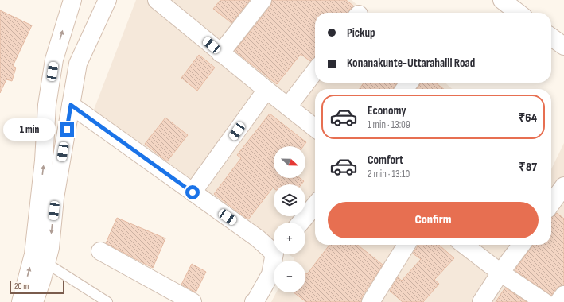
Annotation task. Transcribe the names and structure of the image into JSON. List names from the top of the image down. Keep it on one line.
{"scale_bar":"20 m","north":"right","page":{"banner":["Pickup","Konanakunte-Uttarahalli Road"],"list":[{"name":"Economy","note":"1 min · 13:09","value":"₹64"},{"name":"Comfort","note":"2 min · 13:10","value":"₹87"}],"bubble":"1 min","map_buttons":["+","−"],"buttons":"Confirm","scale":"20 m"}}
